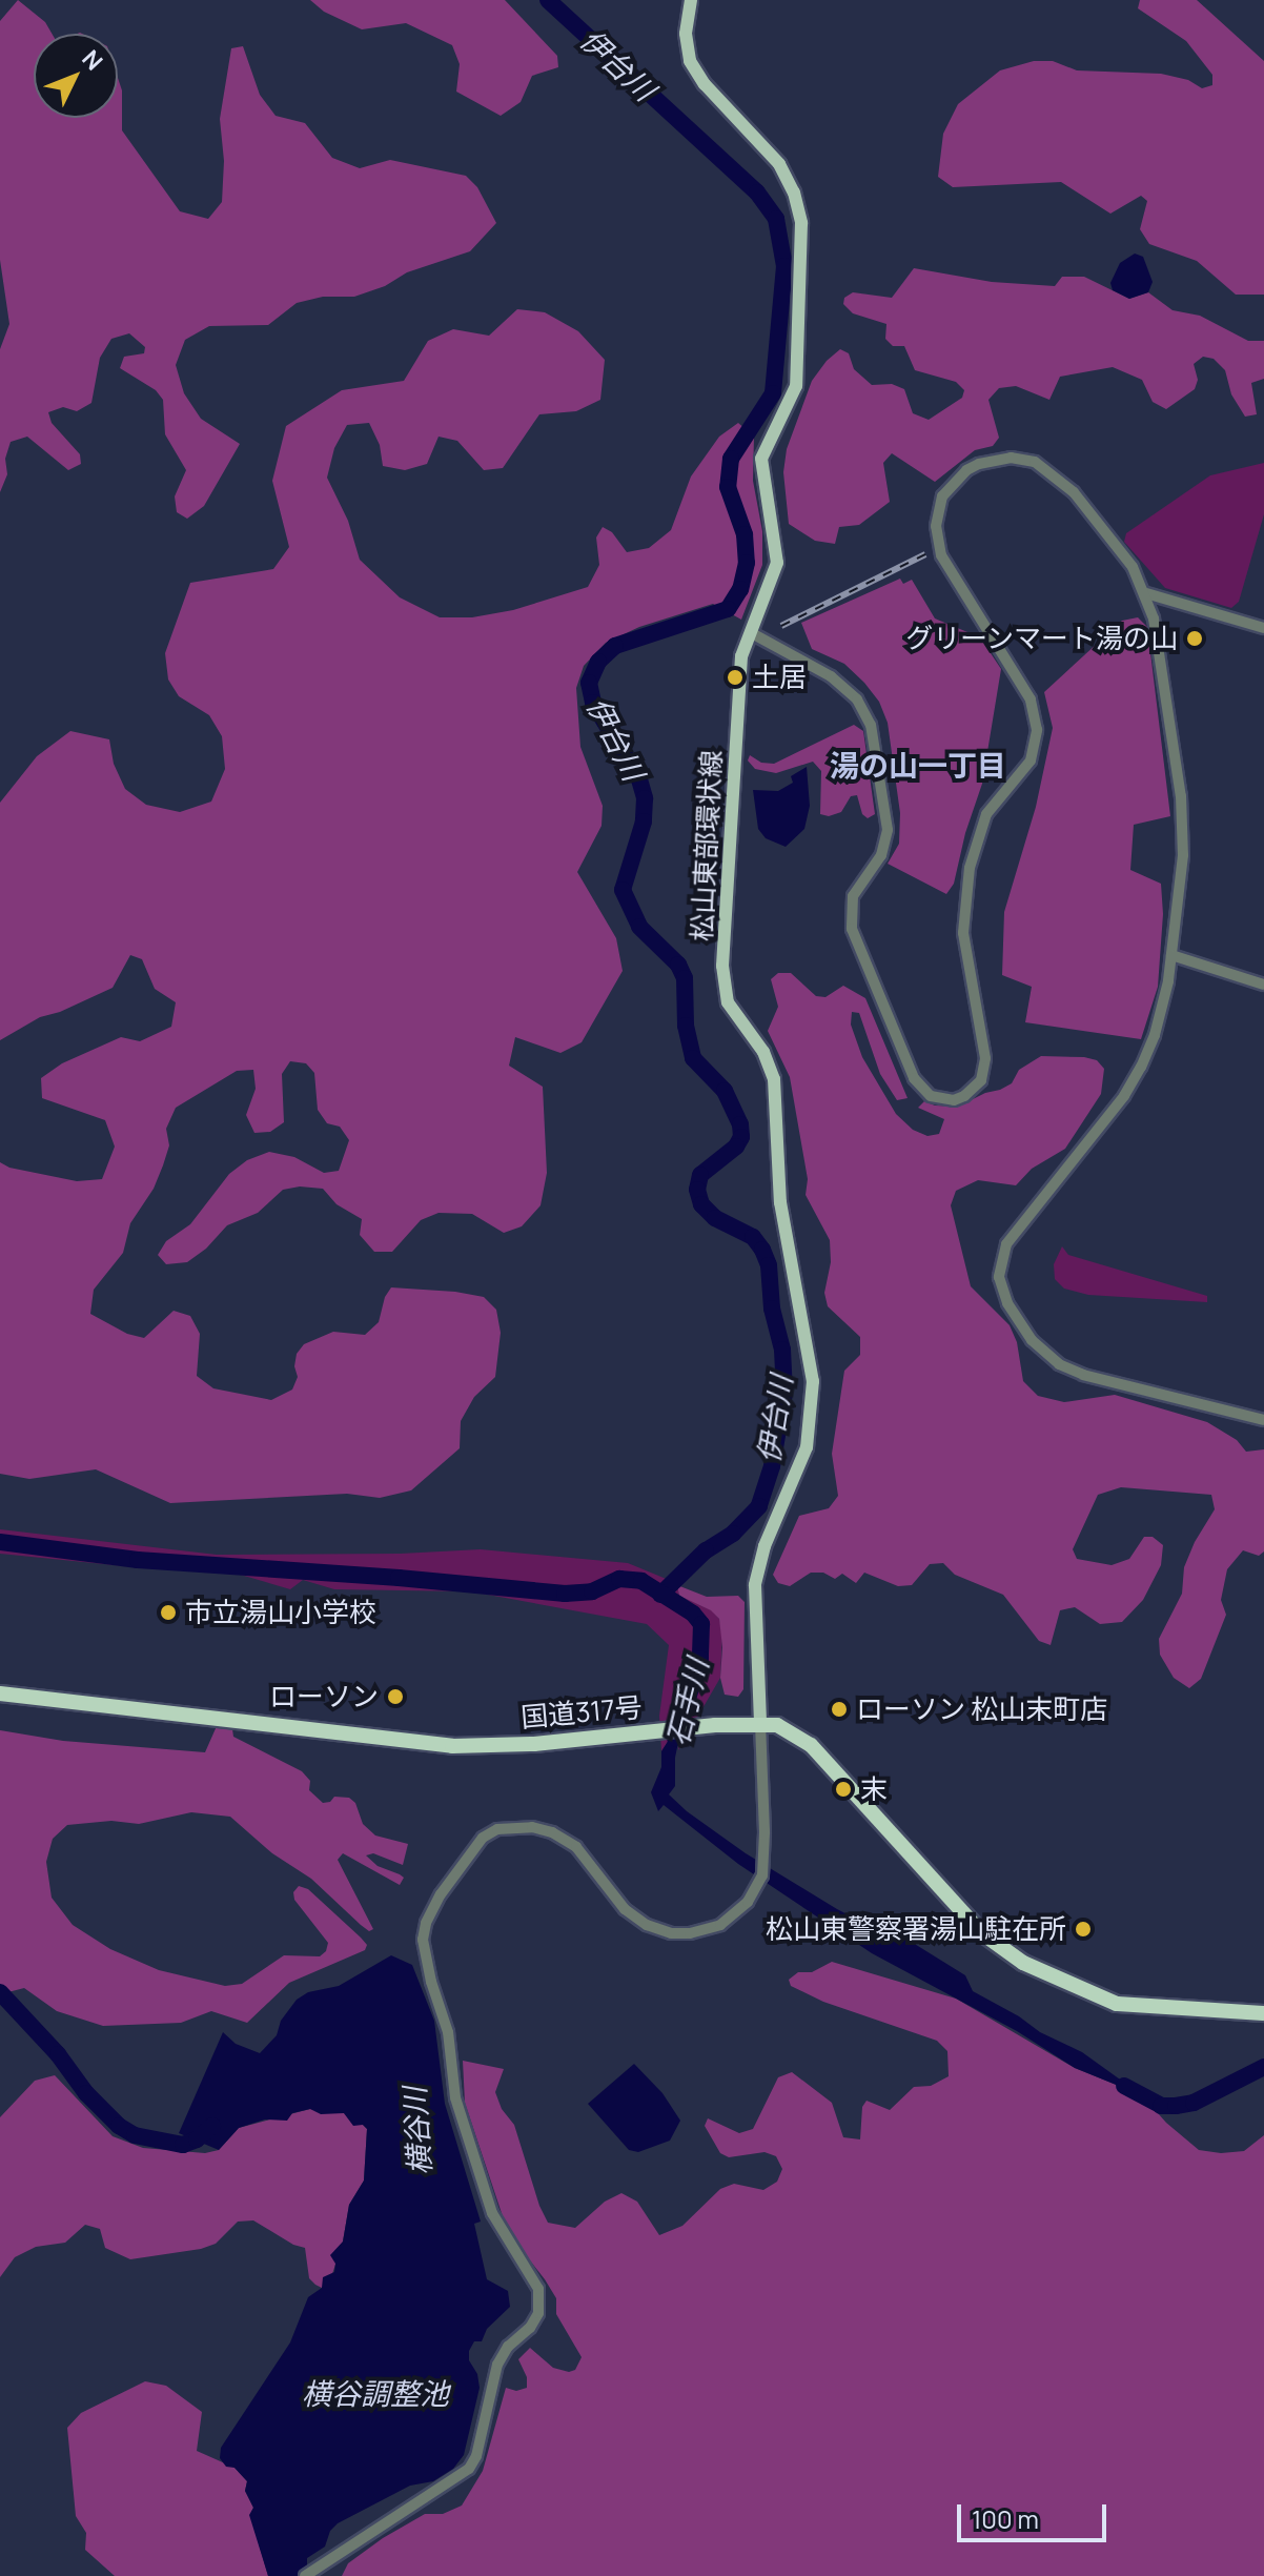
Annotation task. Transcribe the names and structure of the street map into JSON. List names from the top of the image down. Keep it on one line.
{"streets":{"highway":["国道317号"],"main road":["松山東部環状線"]},"crossings":[["松山東部環状線","国道317号"]],"districts":["湯の山一丁目"],"water":["伊台川","石手川","横谷川","横谷調整池"],"places":["グリーンマート湯の山","土居","市立湯山小学校","ローソン","ローソン 松山末町店","末","松山東警察署湯山駐在所"],"scale_bar":"100 m","north":"top right"}
